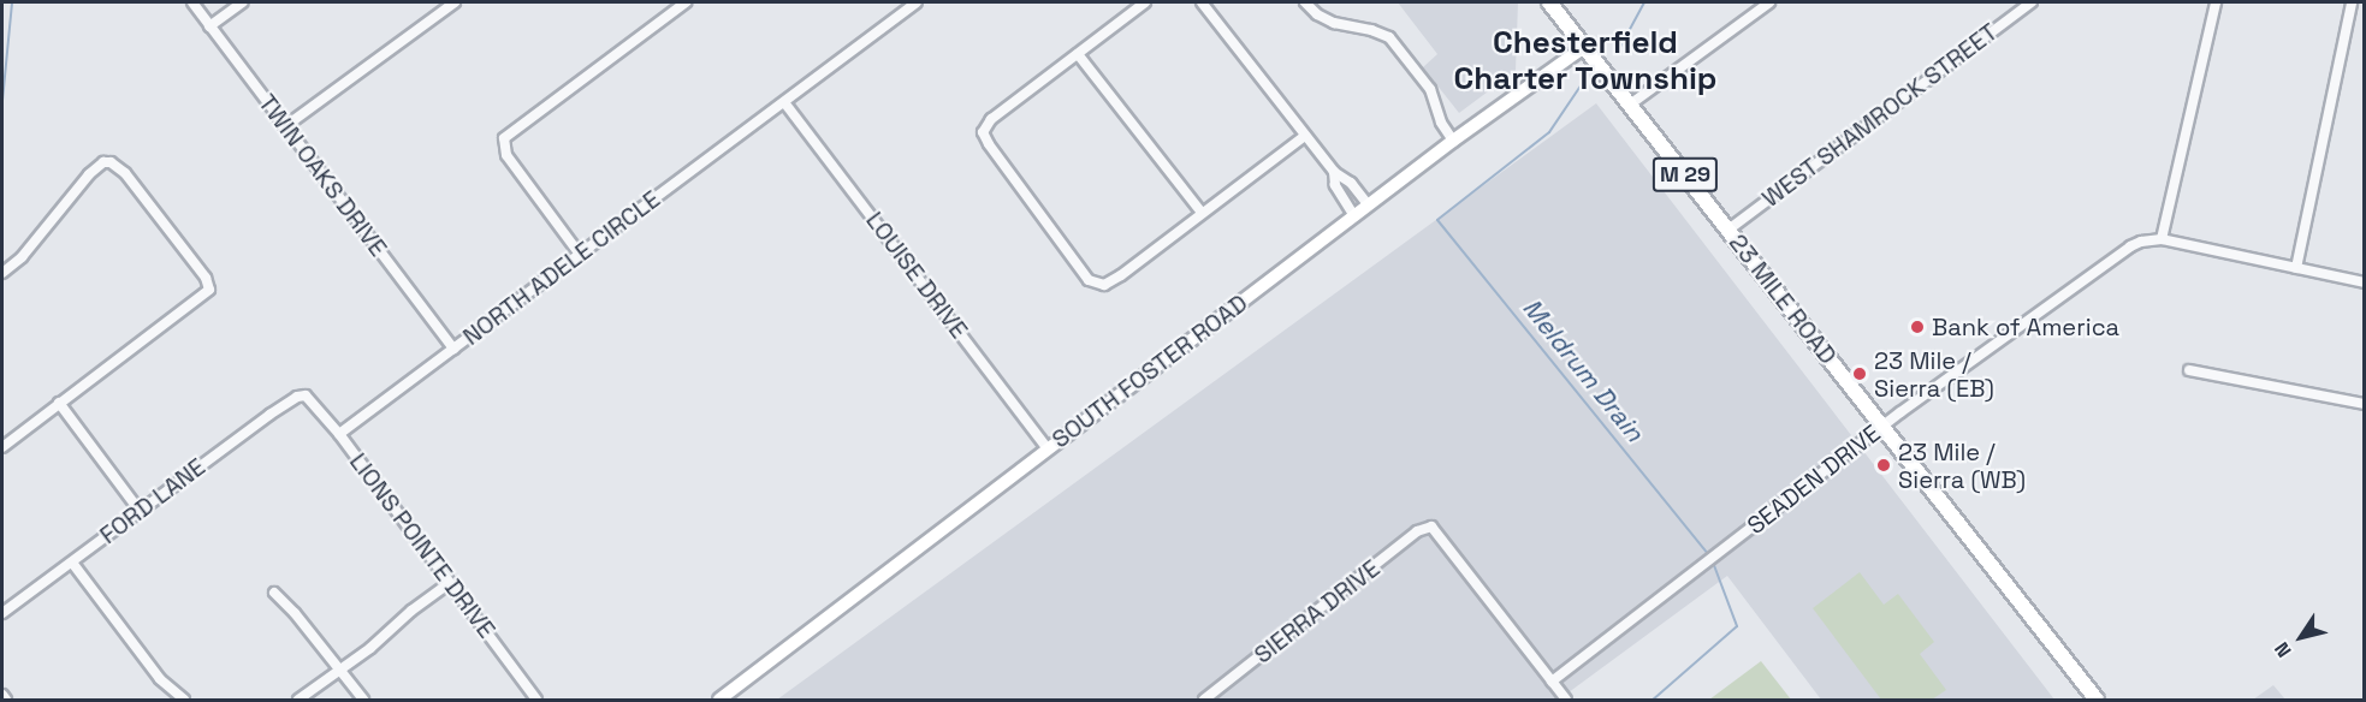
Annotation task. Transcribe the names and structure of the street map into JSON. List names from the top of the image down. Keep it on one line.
{"streets":{"main road":["M 29","23 MILE ROAD"],"street":["WEST SHAMROCK STREET","TWIN OAKS DRIVE","NORTH ADELE CIRCLE","LOUISE DRIVE","SOUTH FOSTER ROAD","SEADEN DRIVE","FORD LANE","LIONS POINTE DRIVE","SIERRA DRIVE"]},"crossings":[["WEST SHAMROCK STREET","23 MILE ROAD"],["TWIN OAKS DRIVE","NORTH ADELE CIRCLE"],["NORTH ADELE CIRCLE","LOUISE DRIVE"],["NORTH ADELE CIRCLE","LIONS POINTE DRIVE"],["LOUISE DRIVE","SOUTH FOSTER ROAD"],["23 MILE ROAD","SOUTH FOSTER ROAD"],["23 MILE ROAD","SEADEN DRIVE"],["SEADEN DRIVE","SIERRA DRIVE"],["FORD LANE","LIONS POINTE DRIVE"]],"districts":["Chesterfield Charter Township"],"water":["Meldrum Drain"],"places":["Bank of America","23 Mile / Sierra (EB)","23 Mile / Sierra (WB)"],"north":"bottom left"}
